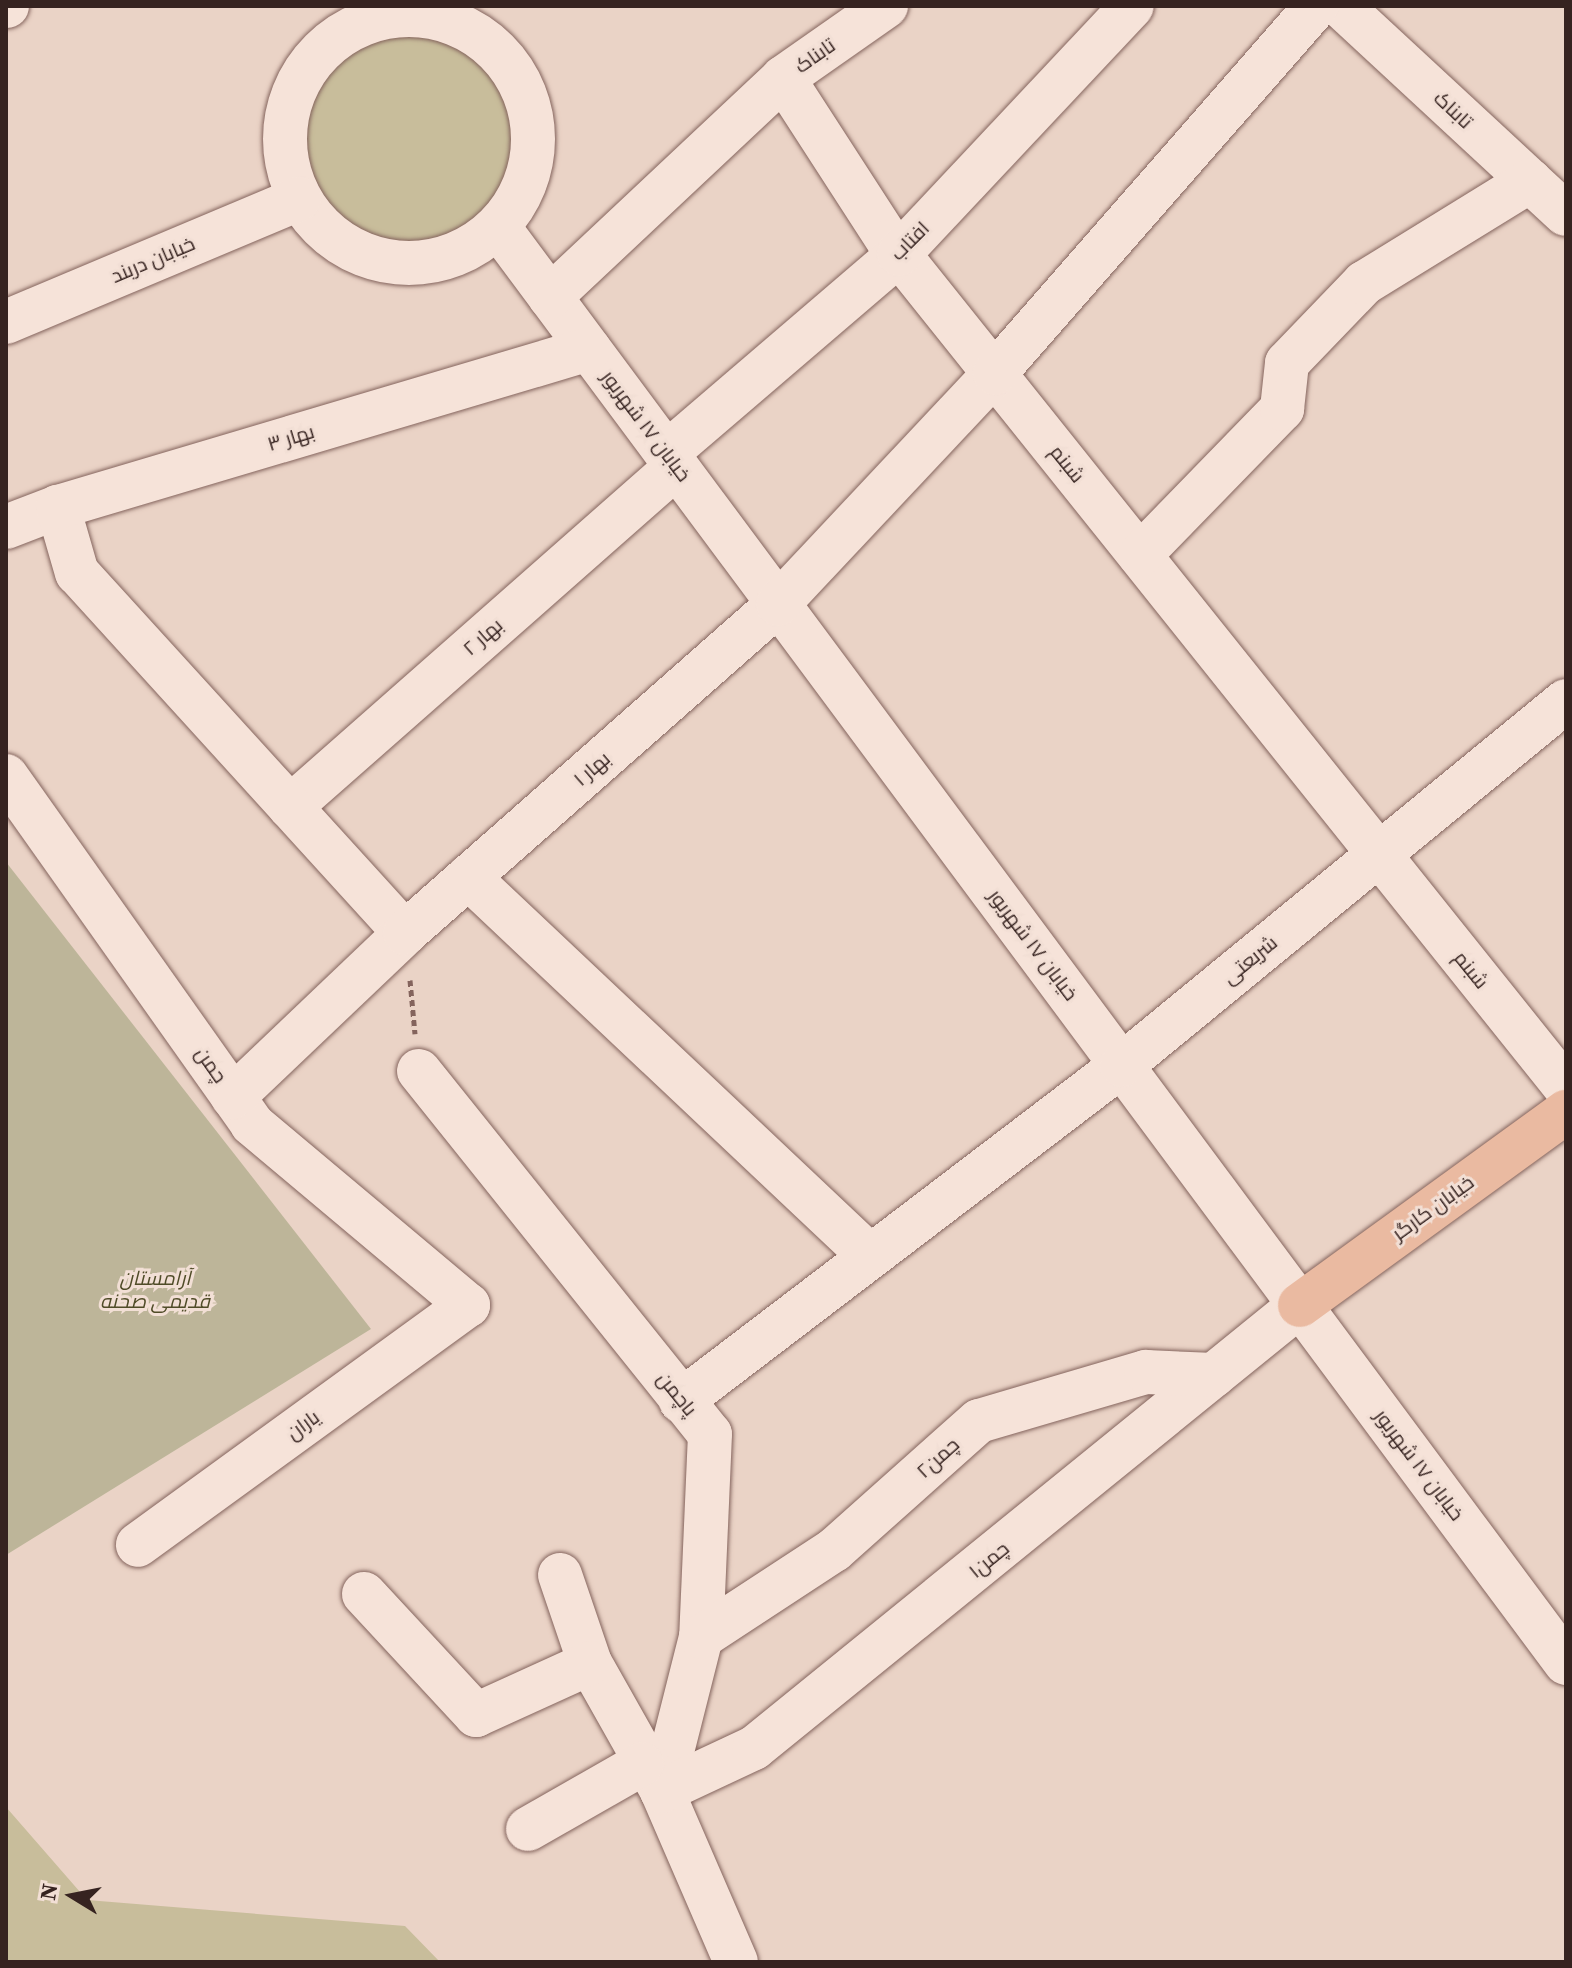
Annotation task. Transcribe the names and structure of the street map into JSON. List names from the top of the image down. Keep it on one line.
{"streets":{"main road":["خیابان کارگر"],"street":["تابناک","افتاب","خیابان دربند","خیابان ۱۷ شهریور","بهار ۳","شبنم","بهار ۲","بهار ۱","شریعتی","چمن","پاچمن","یاران","چمن۲","چمن۱"]},"crossings":[["تابناک","شبنم"],["افتاب","خیابان ۱۷ شهریور"],["افتاب","شبنم"],["افتاب","بهار ۲"],["خیابان دربند","خیابان ۱۷ شهریور"],["خیابان ۱۷ شهریور","بهار ۳"],["خیابان ۱۷ شهریور","بهار ۲"],["خیابان ۱۷ شهریور","بهار ۱"],["خیابان ۱۷ شهریور","شریعتی"],["خیابان ۱۷ شهریور","خیابان کارگر"],["خیابان ۱۷ شهریور","چمن۱"],["شبنم","بهار ۱"],["شبنم","شریعتی"],["بهار ۱","چمن"],["شریعتی","پاچمن"],["چمن","یاران"],["خیابان کارگر","چمن۱"],["پاچمن","چمن۲"],["پاچمن","چمن۱"],["چمن۲","چمن۱"]],"parks":["آرامستان قدیمی صحنه"],"north":"left"}
